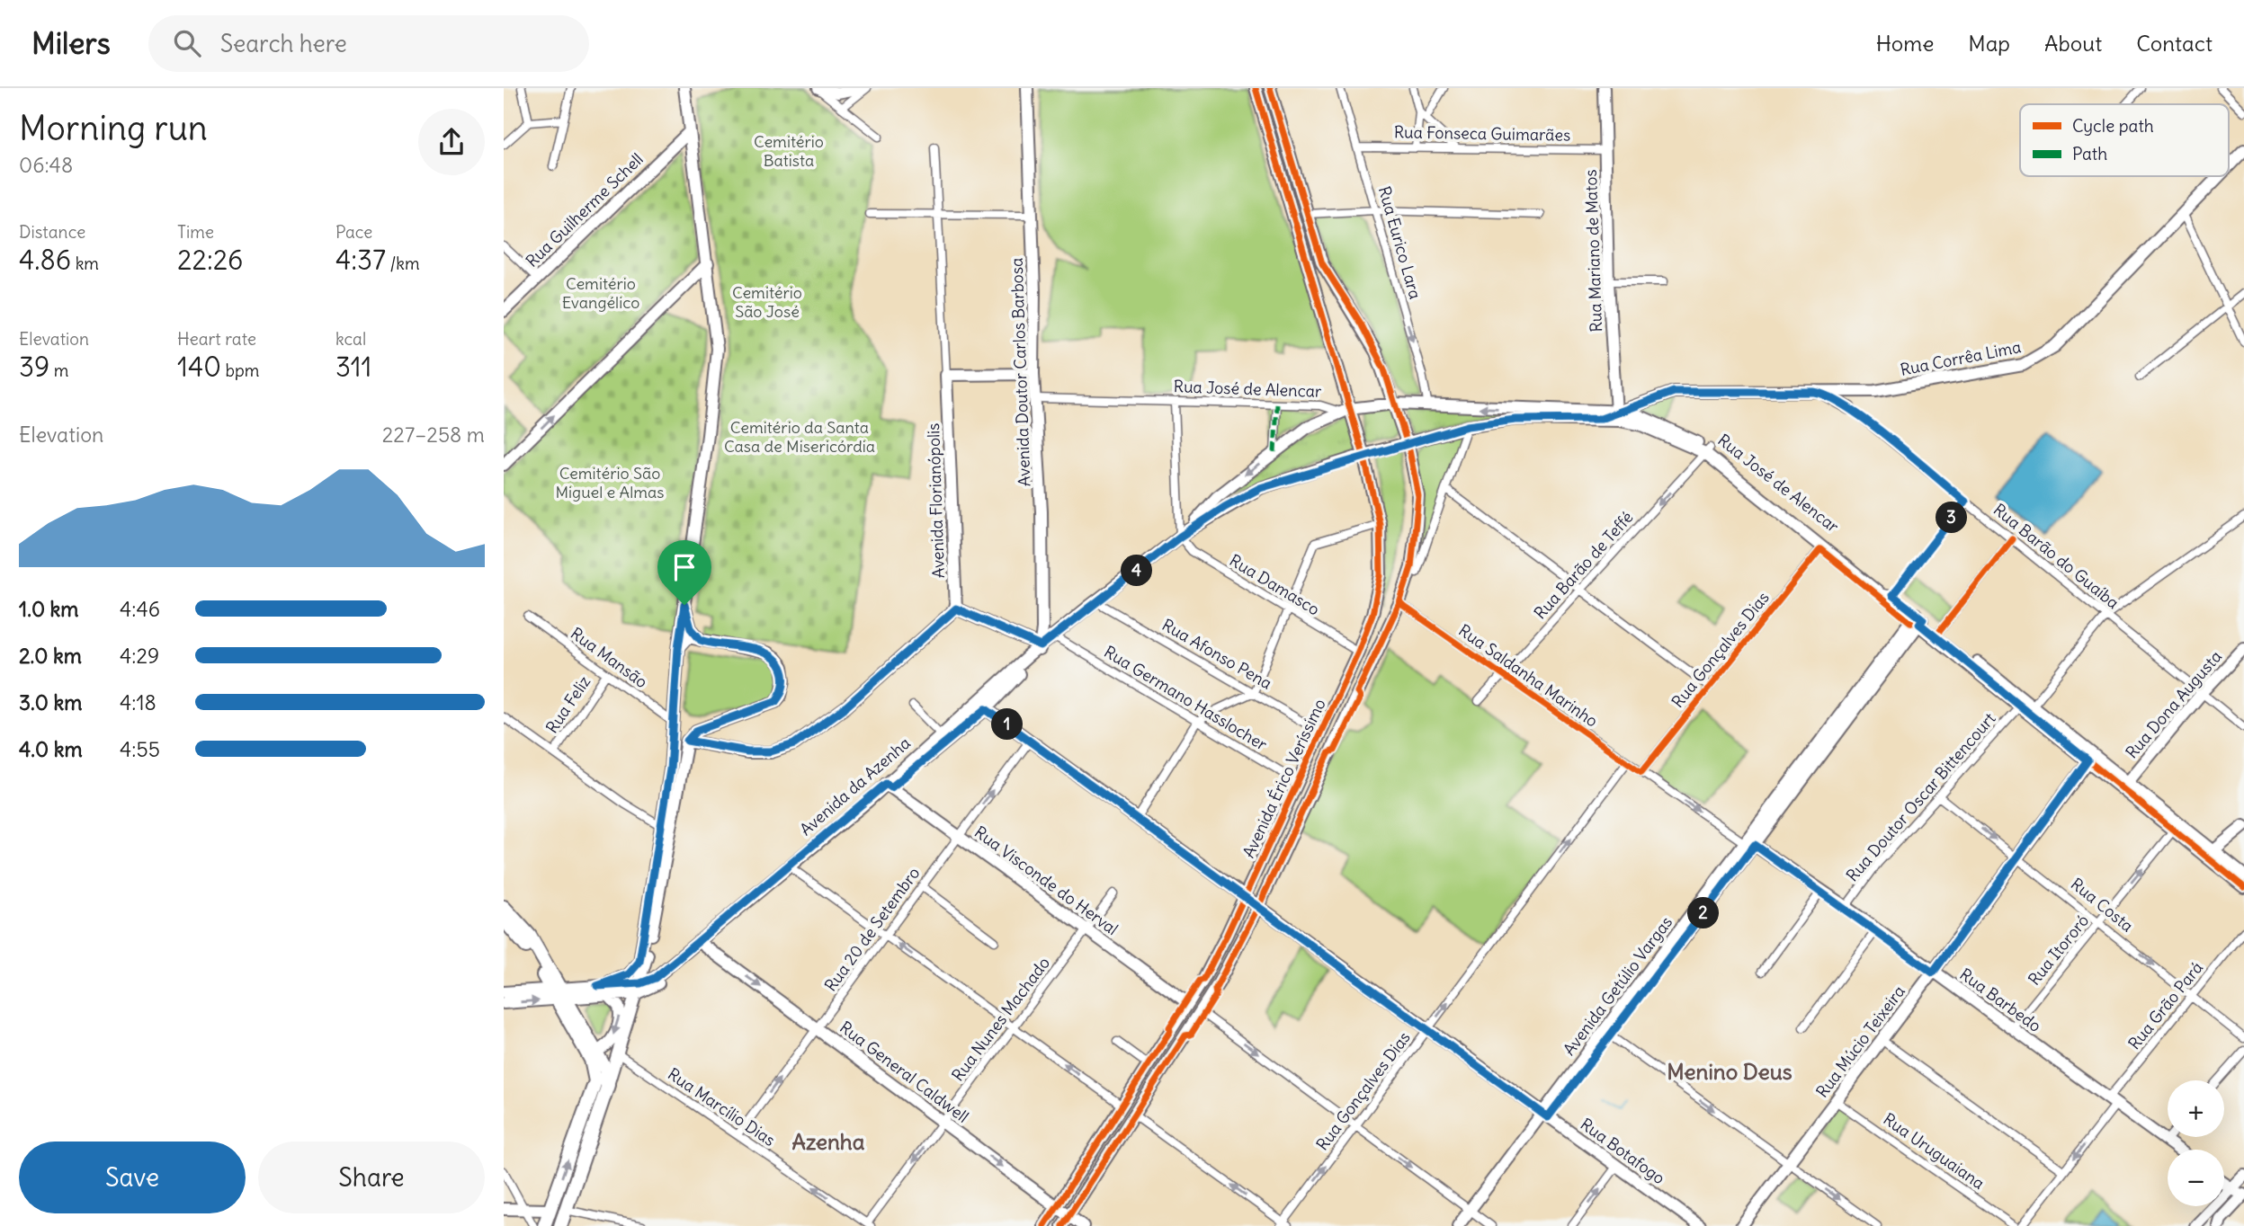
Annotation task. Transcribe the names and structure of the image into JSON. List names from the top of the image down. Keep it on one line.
{"streets":{"main road":["Rua Guilherme Schell","Rua Mariano de Matos","Rua Corrêa Lima","Avenida Doutor Carlos Barbosa","Rua José de Alencar","Avenida Florianópolis","Rua Dona Augusta","Avenida Érico Veríssimo","Avenida da Azenha","Rua Visconde do Herval","Avenida Getúlio Vargas","Rua Barbedo","Rua Múcio Teixeira","Rua General Caldwell","Rua Botafogo"],"street":["Rua Fonseca Guimarães","Rua Eurico Lara","Rua Barão do Guaíba","Rua Barão de Teffé","Rua Damasco","Rua Gonçalves Dias","Rua Afonso Pena","Rua Mansão","Rua Saldanha Marinho","Rua Germano Hasslocher","Rua Feliz","Rua Doutor Oscar Bittencourt","Rua Costa","Rua 20 de Setembro","Rua Itororó","Rua Grão Pará","Rua Nunes Machado","Rua Marcílio Dias","Rua Uruguaiana"]},"crossings":[["Rua Fonseca Guimarães","Rua Eurico Lara"],["Rua Fonseca Guimarães","Rua Mariano de Matos"],["Rua Eurico Lara","Rua José de Alencar"],["Rua Mariano de Matos","Rua Corrêa Lima"],["Rua Mariano de Matos","Rua José de Alencar"],["Rua Corrêa Lima","Rua José de Alencar"],["Rua Corrêa Lima","Rua Barão do Guaíba"],["Avenida Doutor Carlos Barbosa","Rua José de Alencar"],["Avenida Doutor Carlos Barbosa","Avenida da Azenha"],["Rua José de Alencar","Rua Barão de Teffé"],["Rua José de Alencar","Rua Gonçalves Dias"],["Rua José de Alencar","Rua Dona Augusta"],["Rua José de Alencar","Avenida Érico Veríssimo"],["Rua José de Alencar","Avenida da Azenha"],["Rua José de Alencar","Rua Doutor Oscar Bittencourt"],["Rua José de Alencar","Rua Itororó"],["Rua José de Alencar","Avenida Getúlio Vargas"],["Rua José de Alencar","Rua Múcio Teixeira"],["Rua Barão do Guaíba","Rua Dona Augusta"],["Rua Barão do Guaíba","Rua Doutor Oscar Bittencourt"],["Rua Barão de Teffé","Rua Saldanha Marinho"],["Rua Damasco","Avenida Érico Veríssimo"],["Rua Damasco","Avenida da Azenha"],["Rua Gonçalves Dias","Rua Saldanha Marinho"],["Rua Gonçalves Dias","Rua Botafogo"],["Rua Afonso Pena","Avenida Érico Veríssimo"],["Rua Afonso Pena","Avenida da Azenha"],["Rua Mansão","Rua Feliz"],["Rua Saldanha Marinho","Avenida Érico Veríssimo"],["Rua Saldanha Marinho","Avenida Getúlio Vargas"],["Rua Saldanha Marinho","Rua Barbedo"],["Rua Germano Hasslocher","Avenida Érico Veríssimo"],["Rua Germano Hasslocher","Avenida da Azenha"],["Avenida Érico Veríssimo","Avenida da Azenha"],["Avenida Érico Veríssimo","Rua Visconde do Herval"],["Avenida Érico Veríssimo","Rua General Caldwell"],["Avenida Érico Veríssimo","Rua Botafogo"],["Avenida da Azenha","Rua Visconde do Herval"],["Avenida da Azenha","Rua General Caldwell"],["Avenida da Azenha","Rua Botafogo"],["Rua Doutor Oscar Bittencourt","Rua Costa"],["Rua Doutor Oscar Bittencourt","Rua Barbedo"],["Rua Visconde do Herval","Rua 20 de Setembro"],["Rua Visconde do Herval","Rua Nunes Machado"],["Rua Costa","Rua Itororó"],["Rua Costa","Rua Grão Pará"],["Rua Costa","Rua Múcio Teixeira"],["Rua 20 de Setembro","Rua General Caldwell"],["Rua 20 de Setembro","Rua Marcílio Dias"],["Rua 20 de Setembro","Rua Botafogo"],["Rua Itororó","Rua Barbedo"],["Avenida Getúlio Vargas","Rua Barbedo"],["Avenida Getúlio Vargas","Rua Botafogo"],["Rua Barbedo","Rua Grão Pará"],["Rua Barbedo","Rua Múcio Teixeira"],["Rua Nunes Machado","Rua General Caldwell"],["Rua Nunes Machado","Rua Marcílio Dias"],["Rua Múcio Teixeira","Rua Uruguaiana"]],"one_way":["Rua Eurico Lara","Rua Barão de Teffé","Rua Gonçalves Dias","Rua Costa","Rua 20 de Setembro","Rua Itororó","Rua General Caldwell","Rua Marcílio Dias"],"districts":["Menino Deus","Azenha"],"parks":["Cemitério Batista","Cemitério Evangélico","Cemitério São José","Cemitério da Santa Casa de Misericórdia","Cemitério São Miguel e Almas"],"legend":["Cycle path","Path"],"page":{"header":"Milers","search":"Search here","nav":["Home","Map","About","Contact"],"heading":["Morning run","06:48"],"stats":[["Distance","4.86 km"],["Time","22:26"],["Pace","4:37 /km"],["Elevation","39 m"],["Heart rate","140 bpm"],["kcal","311"]],"chart":["Elevation","227–258 m"],"pins":["3","4","1","2"],"list":[{"name":"1.0 km","note":"4:46"},{"name":"2.0 km","note":"4:29"},{"name":"3.0 km","note":"4:18"},{"name":"4.0 km","note":"4:55"}],"map_buttons":["+","−"],"buttons":["Save","Share"]}}
